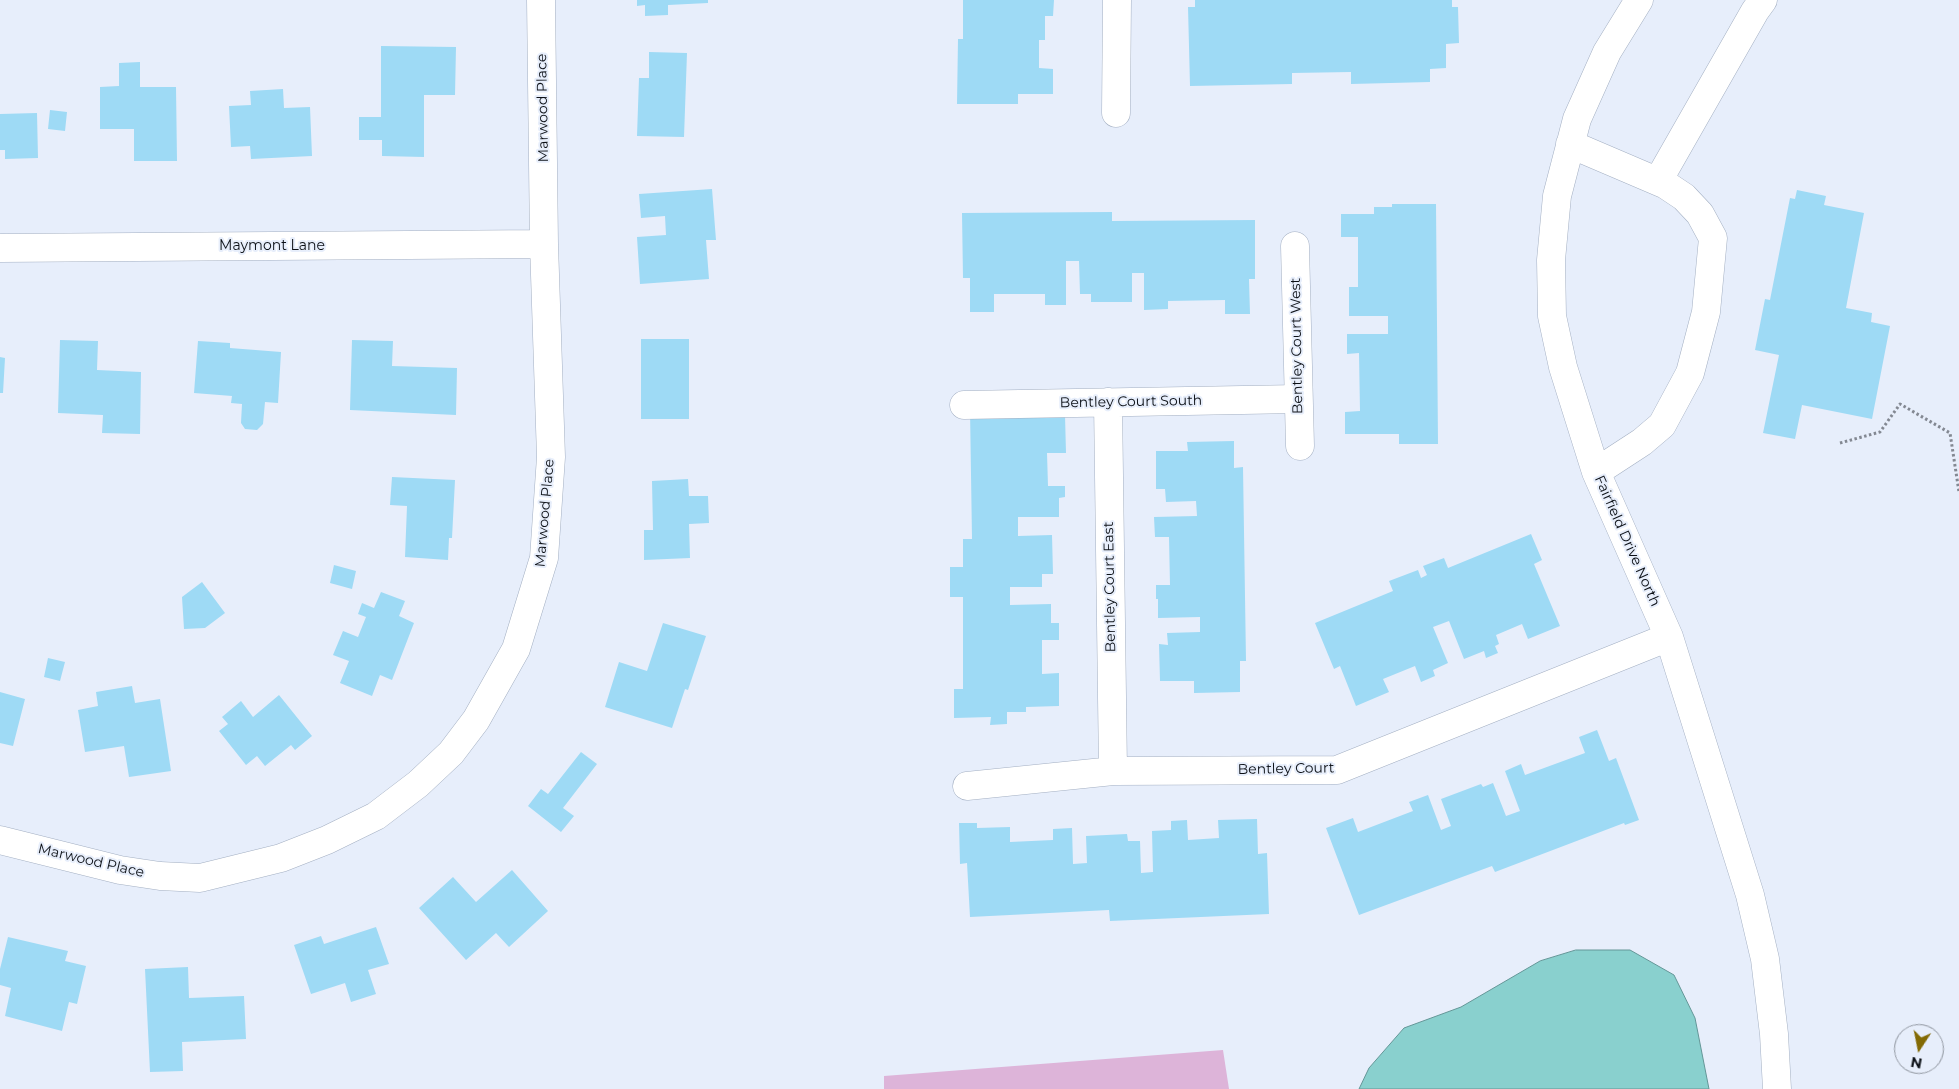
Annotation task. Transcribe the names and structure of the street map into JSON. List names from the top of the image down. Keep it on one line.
{"streets":{"street":["Marwood Place","Maymont Lane","Bentley Court West","Bentley Court South","Fairfield Drive North","Bentley Court East","Bentley Court"]},"crossings":[["Marwood Place","Maymont Lane"],["Bentley Court West","Bentley Court South"],["Bentley Court South","Bentley Court East"],["Fairfield Drive North","Bentley Court"],["Bentley Court East","Bentley Court"]],"north":"bottom"}
